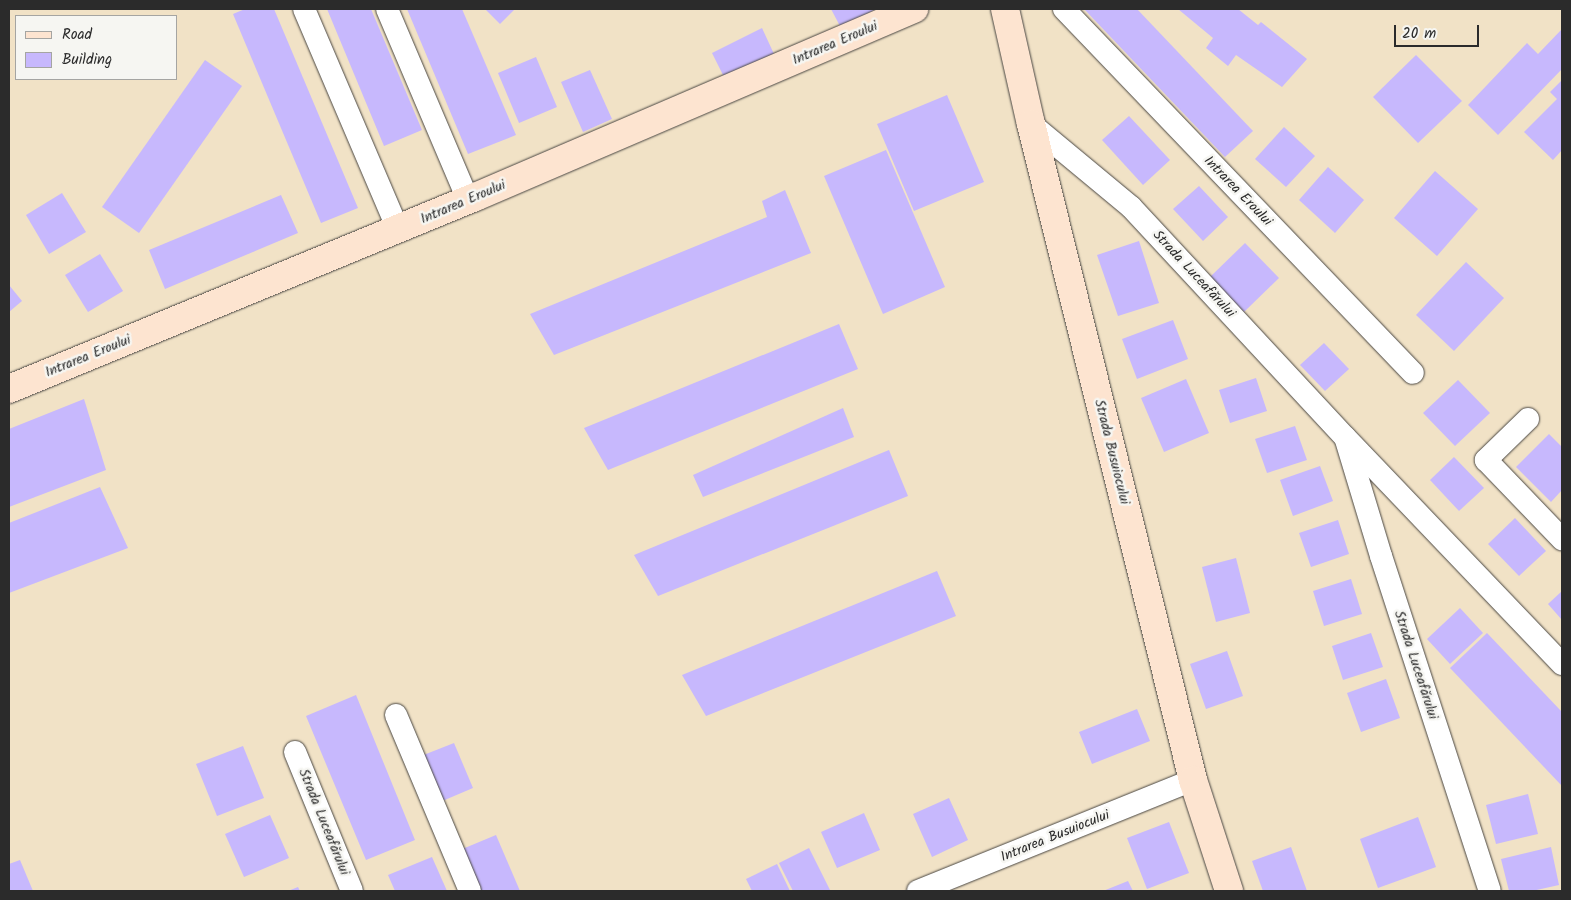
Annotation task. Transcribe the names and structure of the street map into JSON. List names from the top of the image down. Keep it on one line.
{"streets":{"street":["Intrarea Eroului","Strada Luceafărului","Strada Busuiocului","Intrarea Busuiocului"]},"crossings":[["Strada Luceafărului","Strada Busuiocului"],["Strada Busuiocului","Intrarea Busuiocului"]],"legend":["Road","Building"],"scale_bar":"20 m"}
